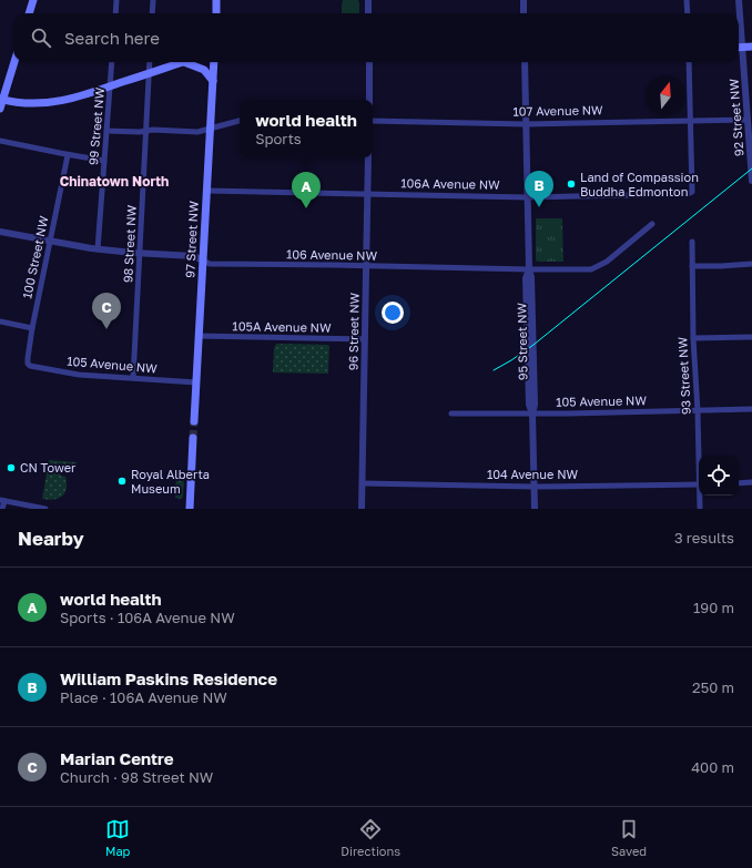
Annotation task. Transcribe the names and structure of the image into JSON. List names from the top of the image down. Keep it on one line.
{"streets":{"main road":["97 Street NW"],"street":["107 Avenue NW","92 Street NW","99 Street NW","106A Avenue NW","98 Street NW","106 Avenue NW","100 Street NW","105A Avenue NW","96 Street NW","95 Street NW","105 Avenue NW","93 Street NW","104 Avenue NW"]},"crossings":[["107 Avenue NW","92 Street NW"],["107 Avenue NW","106A Avenue NW"],["107 Avenue NW","95 Street NW"],["99 Street NW","106 Avenue NW"],["106A Avenue NW","97 Street NW"],["106A Avenue NW","96 Street NW"],["106A Avenue NW","95 Street NW"],["97 Street NW","106 Avenue NW"],["97 Street NW","105A Avenue NW"],["97 Street NW","105 Avenue NW"],["98 Street NW","106 Avenue NW"],["98 Street NW","105 Avenue NW"],["106 Avenue NW","100 Street NW"],["106 Avenue NW","96 Street NW"],["106 Avenue NW","95 Street NW"],["100 Street NW","105 Avenue NW"],["105A Avenue NW","96 Street NW"],["96 Street NW","104 Avenue NW"],["95 Street NW","105 Avenue NW"],["95 Street NW","104 Avenue NW"],["105 Avenue NW","93 Street NW"]],"districts":["Chinatown North"],"places":["Land of Compassion Buddha Edmonton","CN Tower","Royal Alberta Museum"],"north":"top","page":{"search":"Search here","popup":["world health","Sports"],"pins":["B","A","C"],"heading":["Nearby","3 results"],"list":[{"mark":"A","name":"world health","note":"Sports · 106A Avenue NW","value":"190 m"},{"mark":"B","name":"William Paskins Residence","note":"Place · 106A Avenue NW","value":"250 m"},{"mark":"C","name":"Marian Centre","note":"Church · 98 Street NW","value":"400 m"}],"nav":["Map","Directions","Saved"]}}
